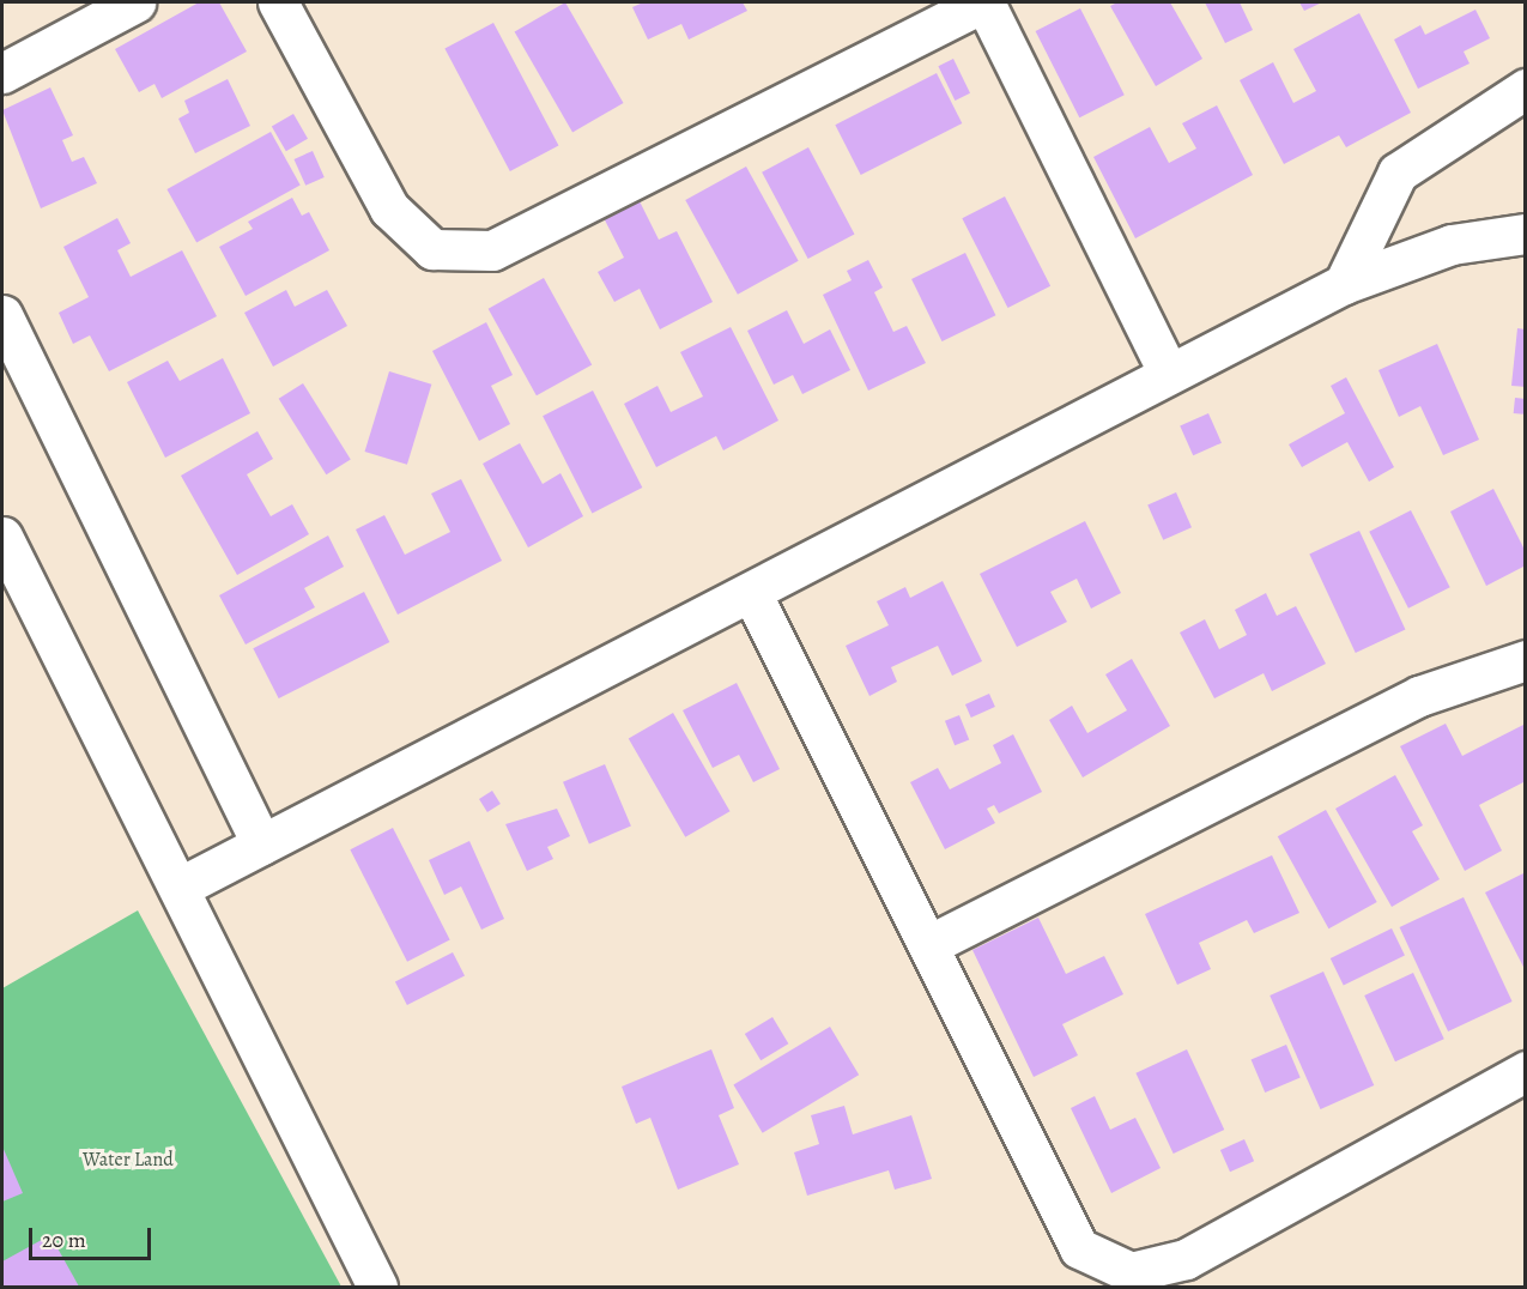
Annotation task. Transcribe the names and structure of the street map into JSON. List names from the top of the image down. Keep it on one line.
{"parks":["Water Land"],"scale_bar":"20 m"}
